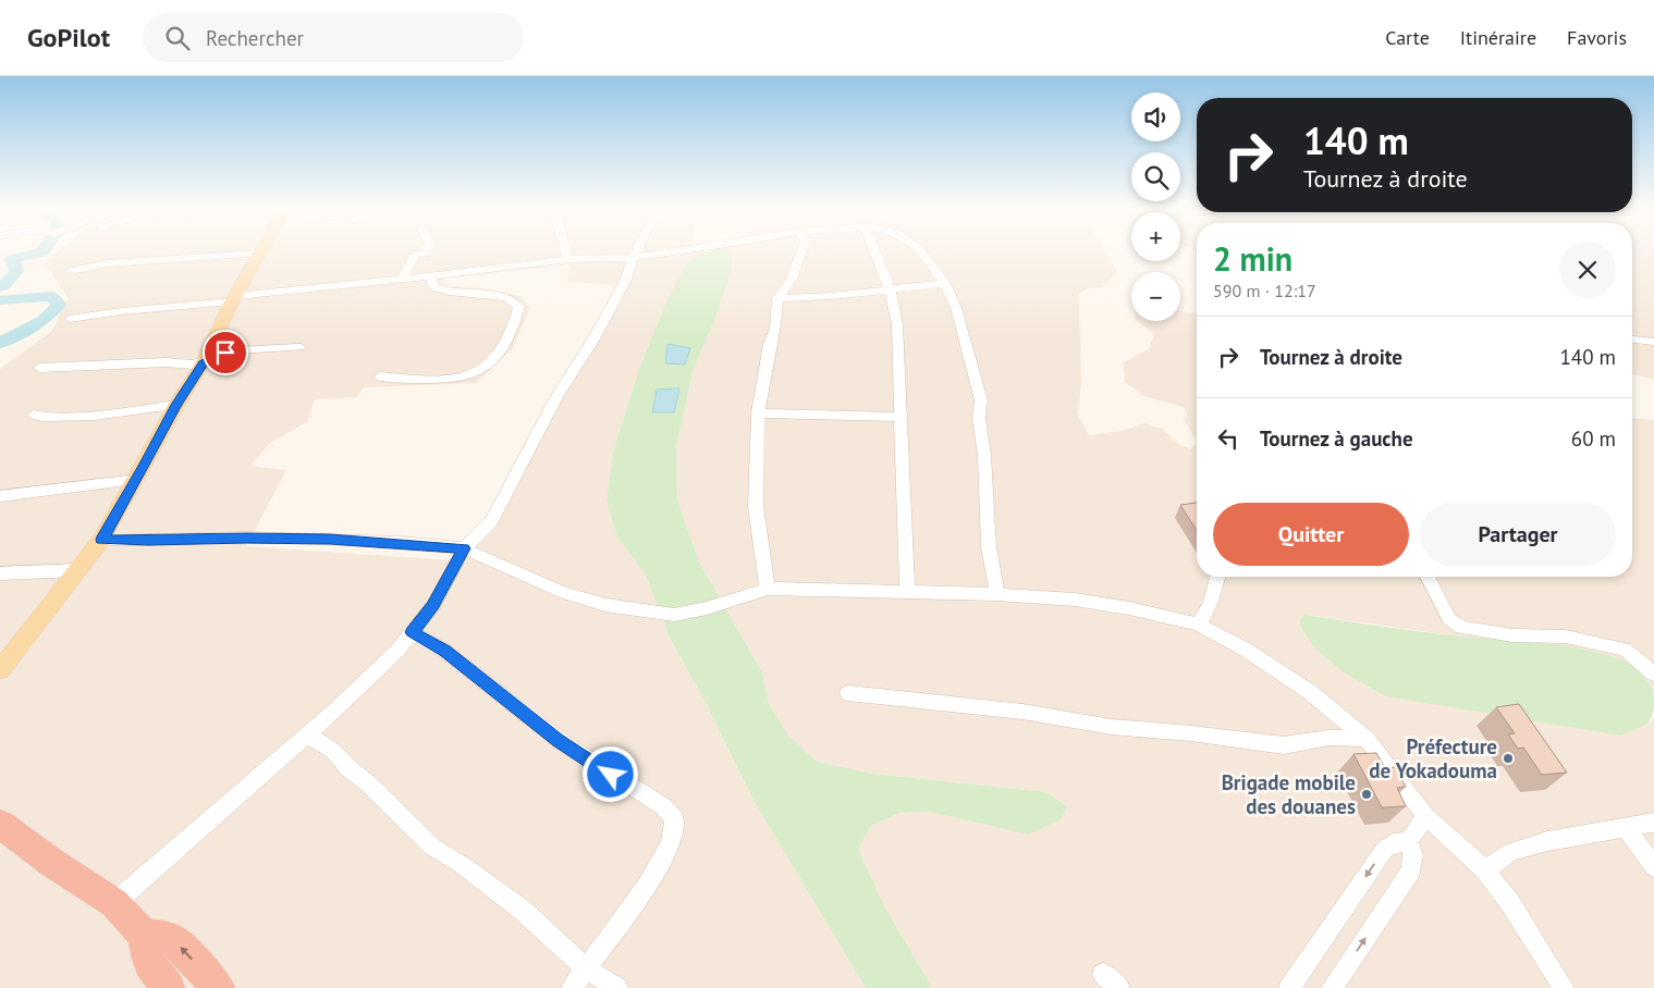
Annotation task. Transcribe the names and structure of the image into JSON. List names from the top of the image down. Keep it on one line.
{"places":["Préfecture de Yokadouma","Brigade mobile des douanes"],"page":{"header":"GoPilot","search":"Rechercher","nav":["Carte","Itinéraire","Favoris"],"map_buttons":["+","−"],"turn":["140 m","Tournez à droite"],"heading":["2 min","590 m · 12:17"],"list":[{"name":"Tournez à droite","value":"140 m"},{"name":"Tournez à gauche","value":"60 m"}],"buttons":["Quitter","Partager"]}}
